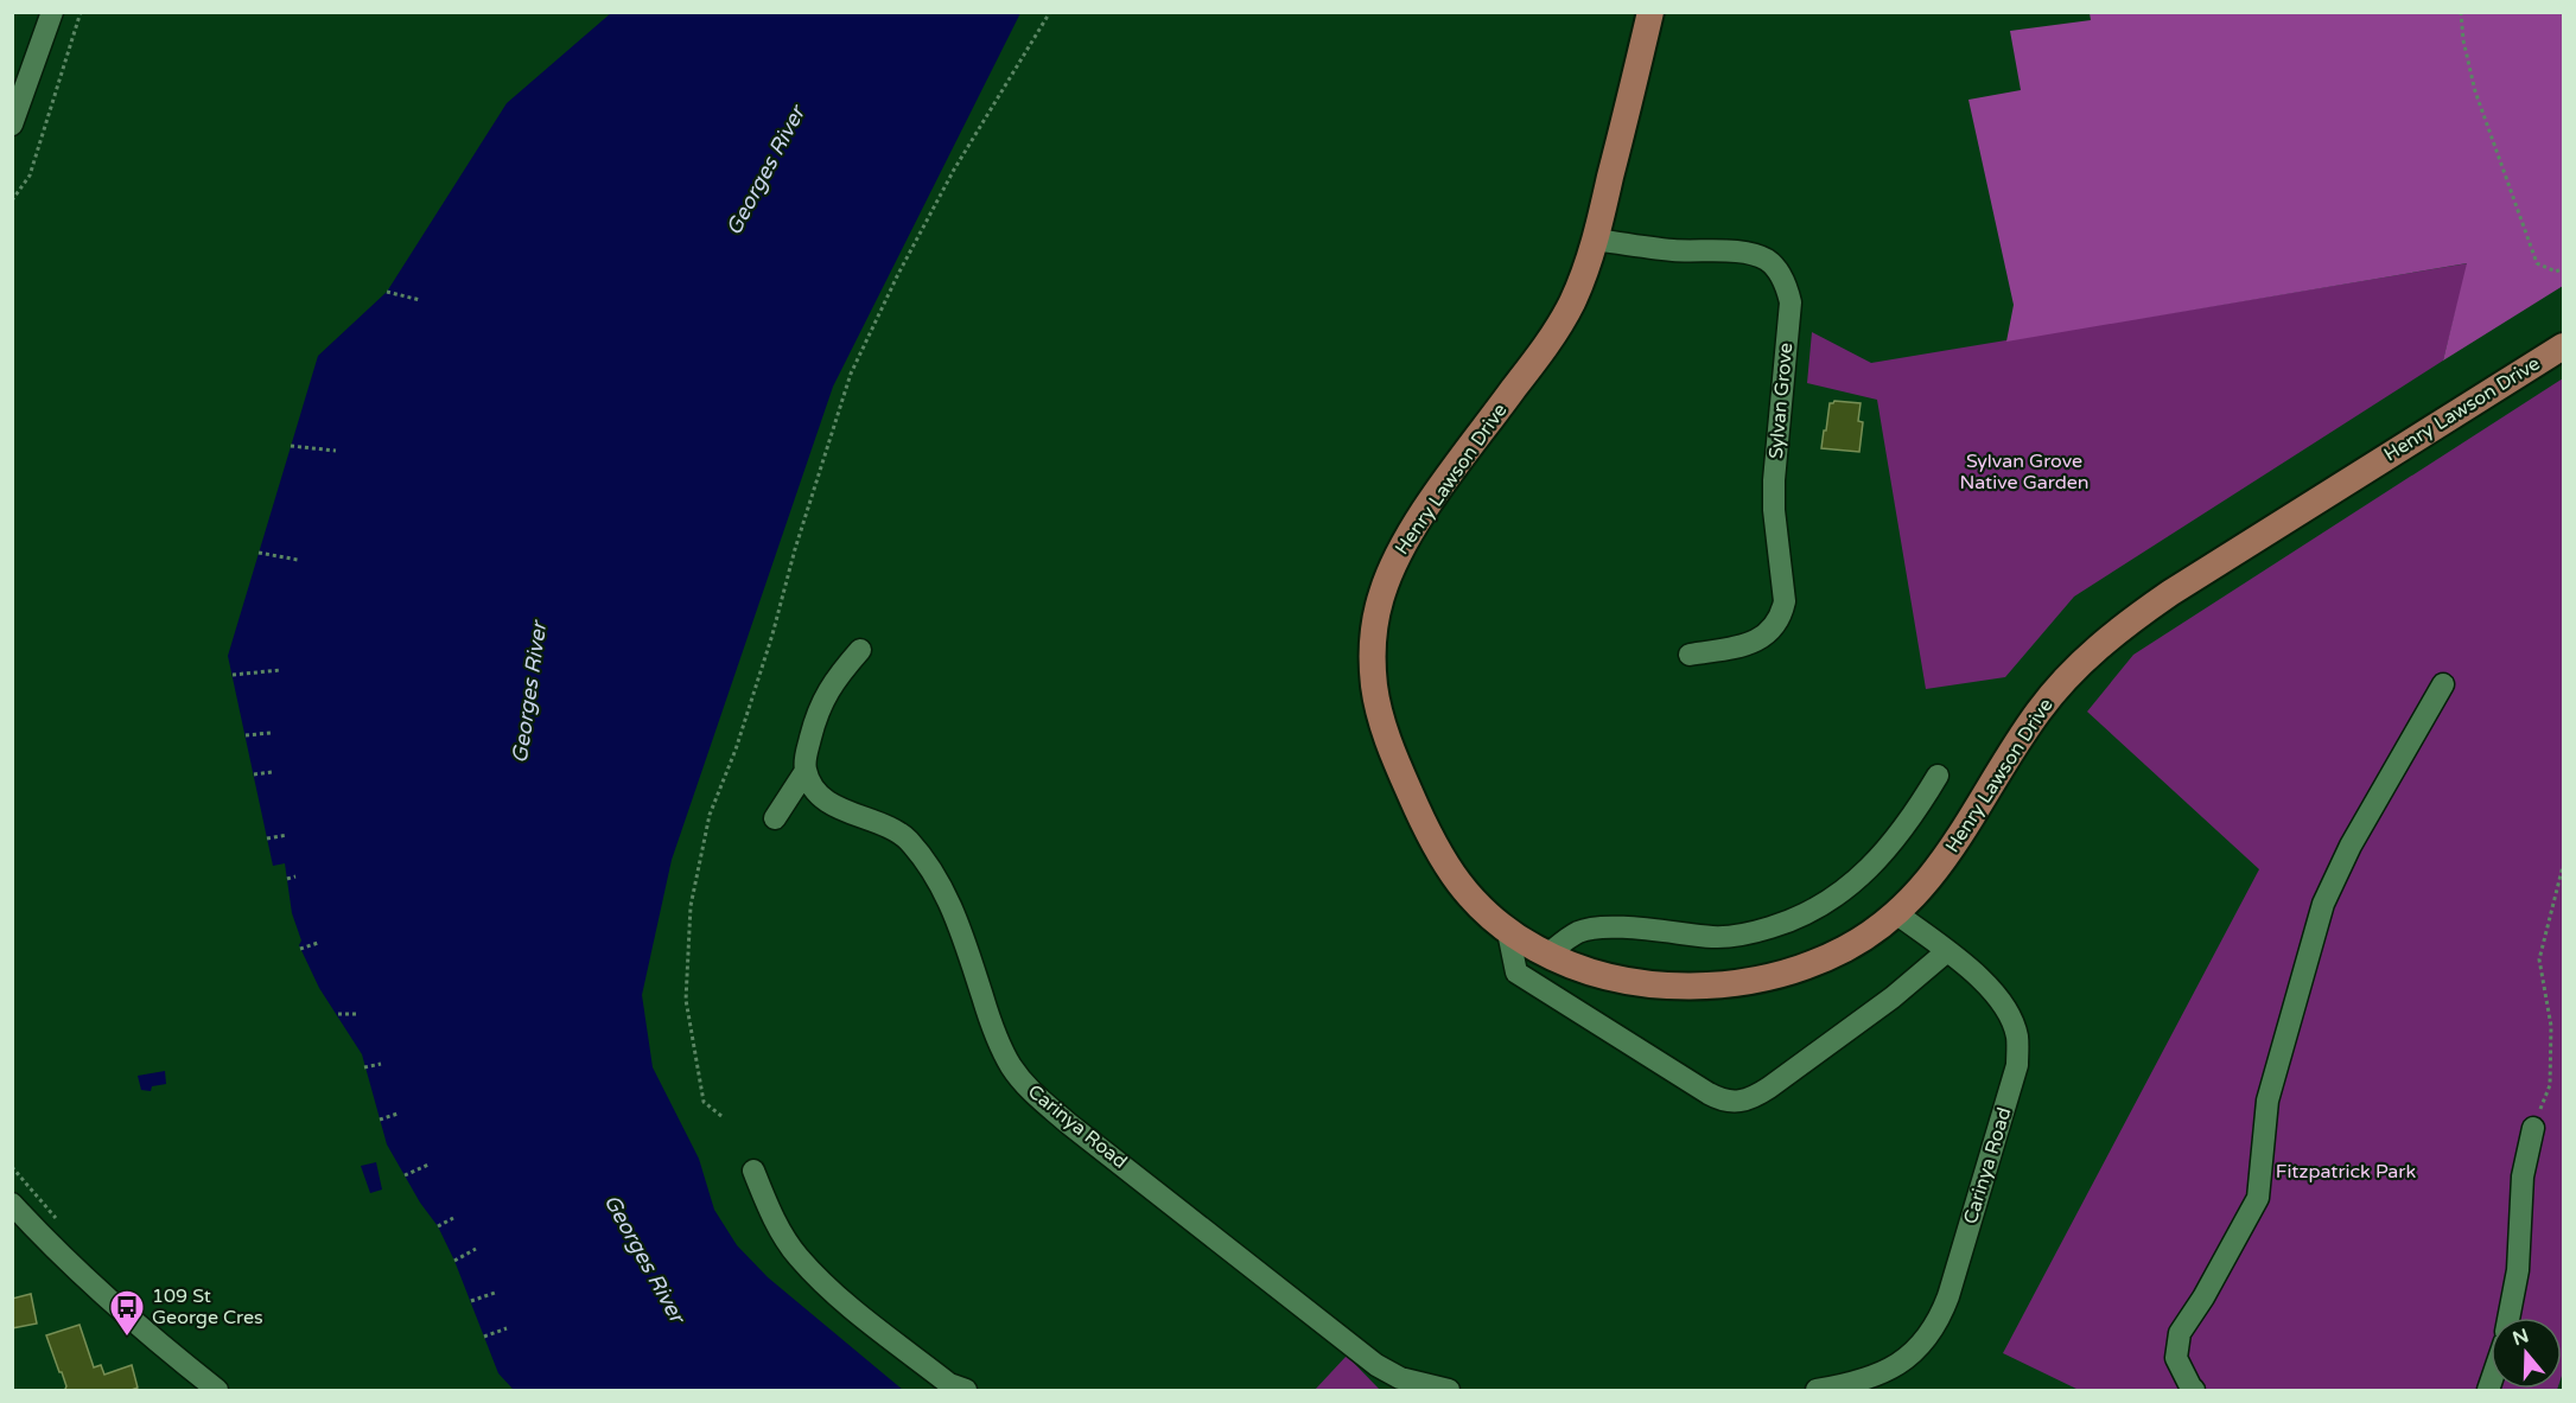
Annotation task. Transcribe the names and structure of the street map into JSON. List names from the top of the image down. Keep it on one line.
{"streets":{"main road":["Henry Lawson Drive"],"street":["Sylvan Grove","Carinya Road"]},"crossings":[["Sylvan Grove","Henry Lawson Drive"],["Henry Lawson Drive","Carinya Road"]],"water":["Georges River"],"parks":["Sylvan Grove Native Garden","Fitzpatrick Park"],"places":{"bus stop":["109 St George Cres"]},"north":"top"}
